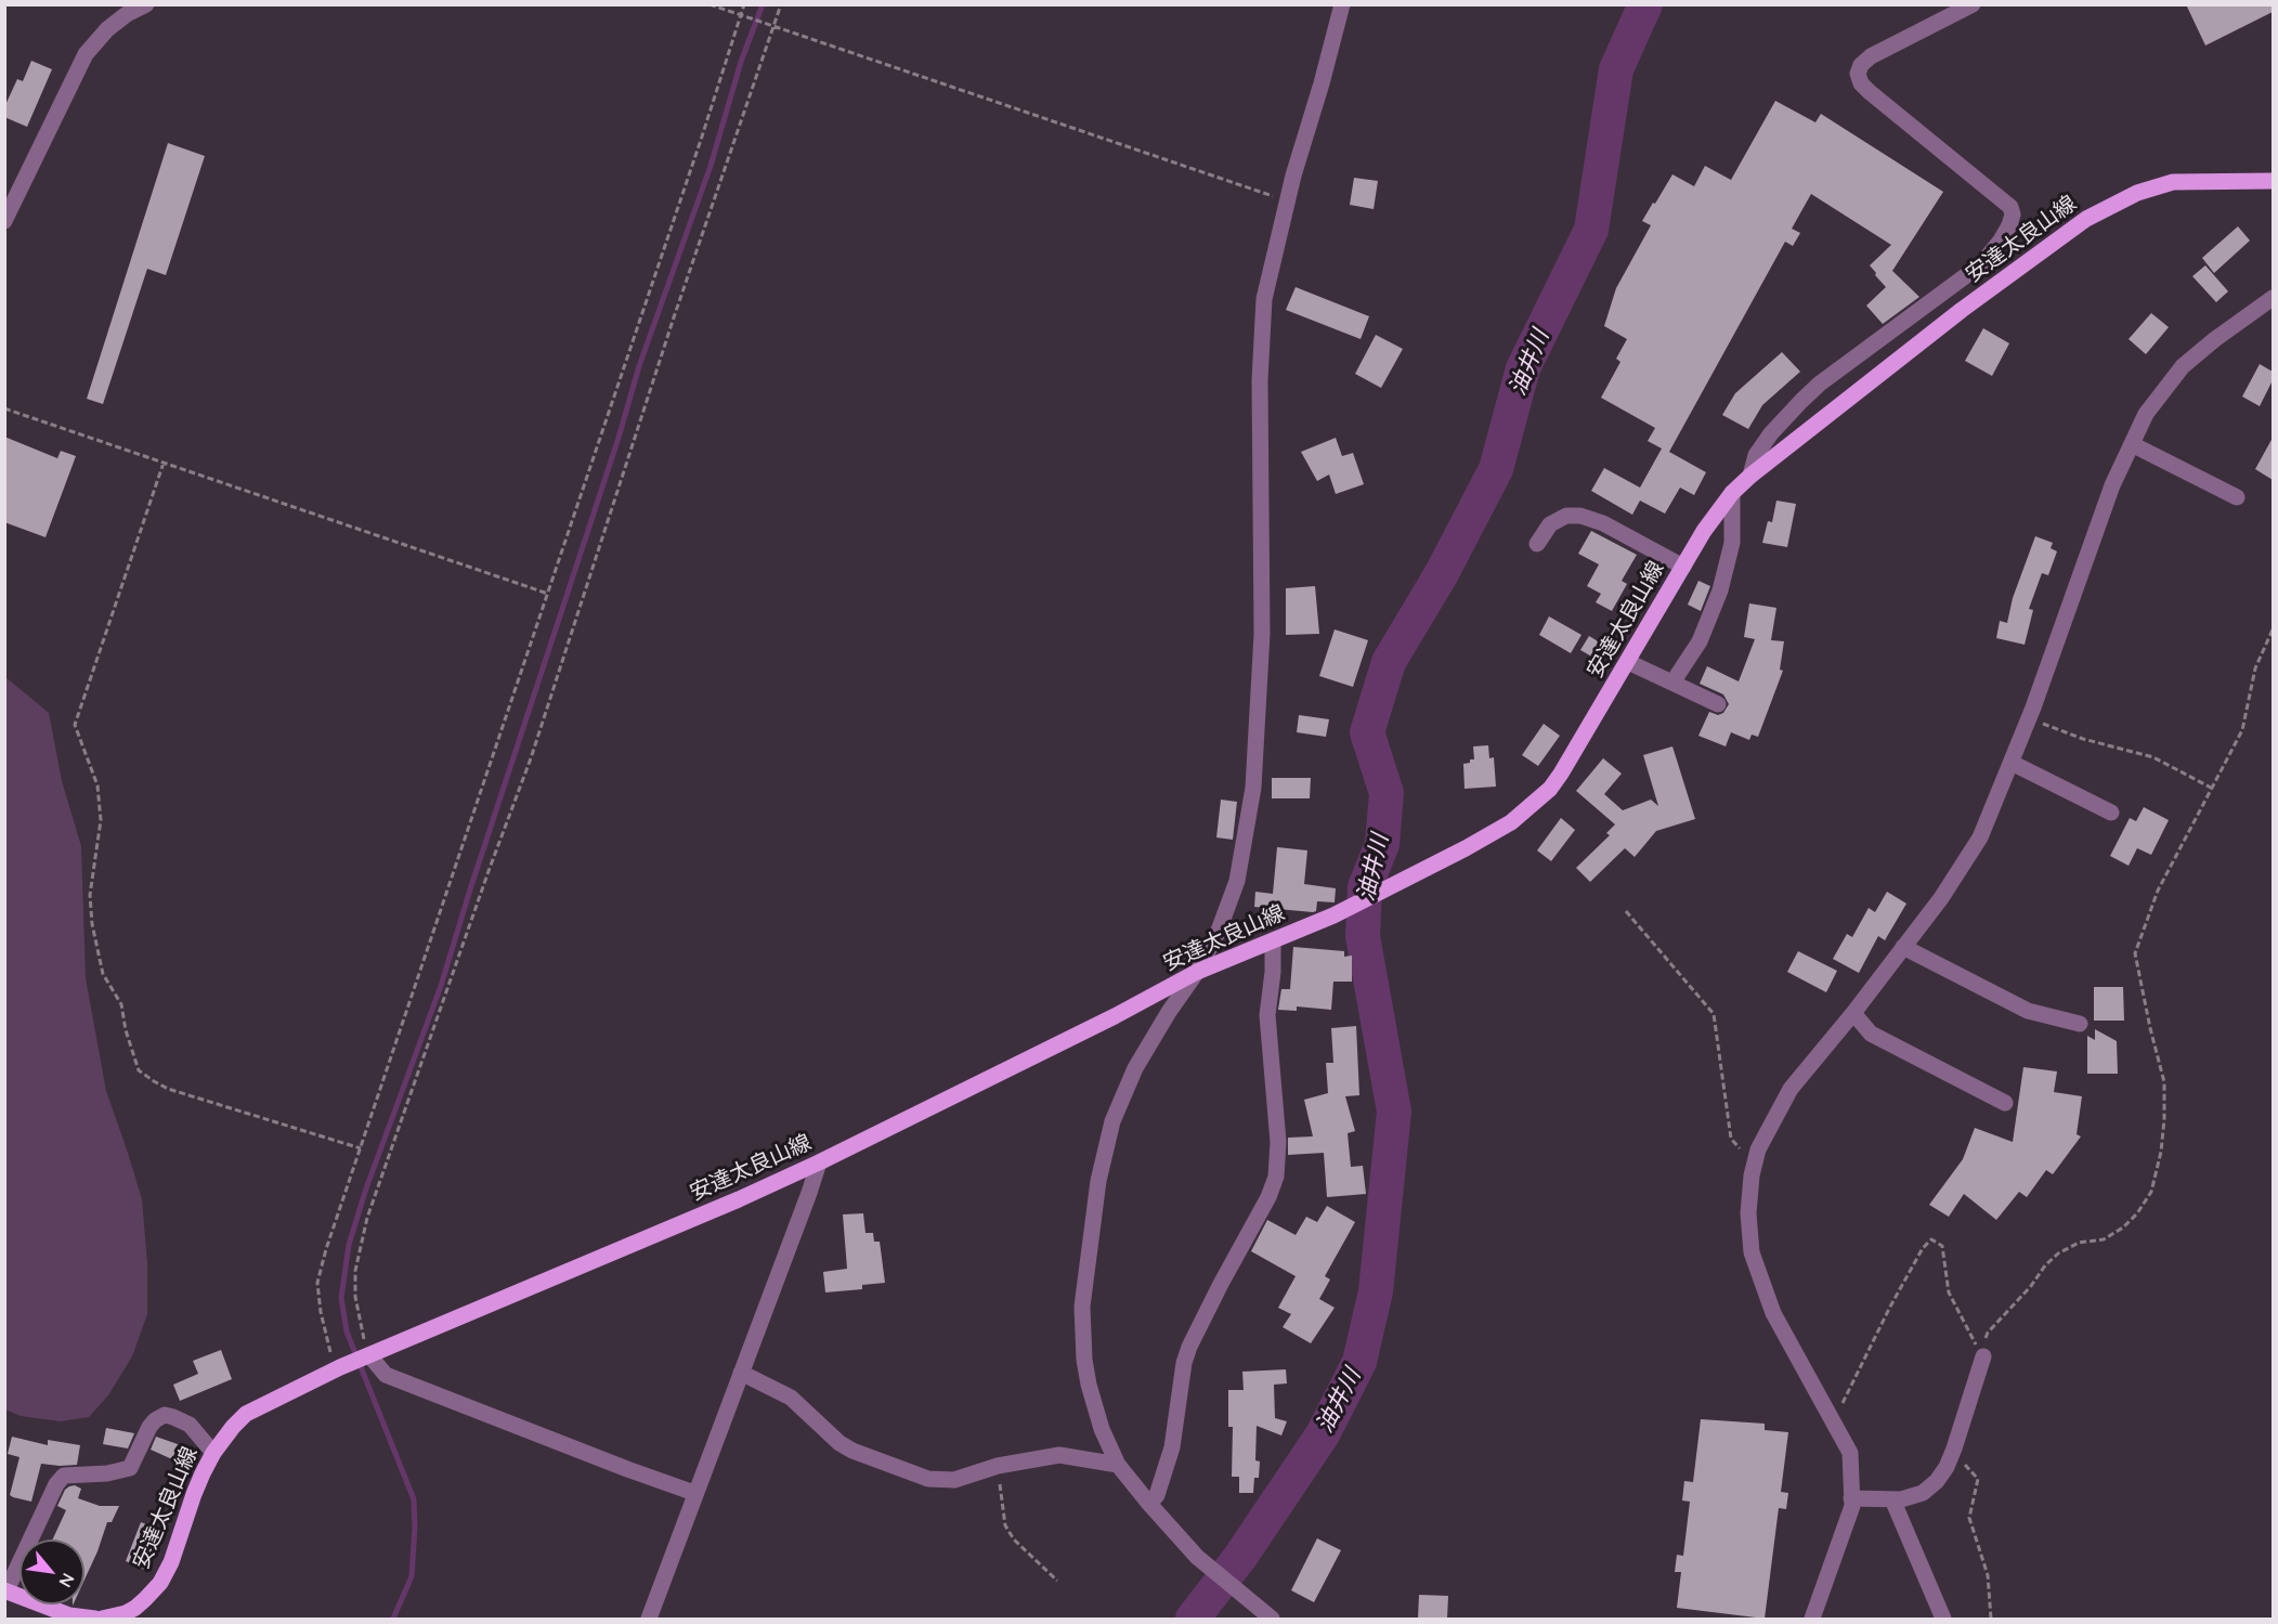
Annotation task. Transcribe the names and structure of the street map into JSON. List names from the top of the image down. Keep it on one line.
{"streets":{"main road":["安達太良山線"]},"water":["油井川"],"north":"bottom right"}
